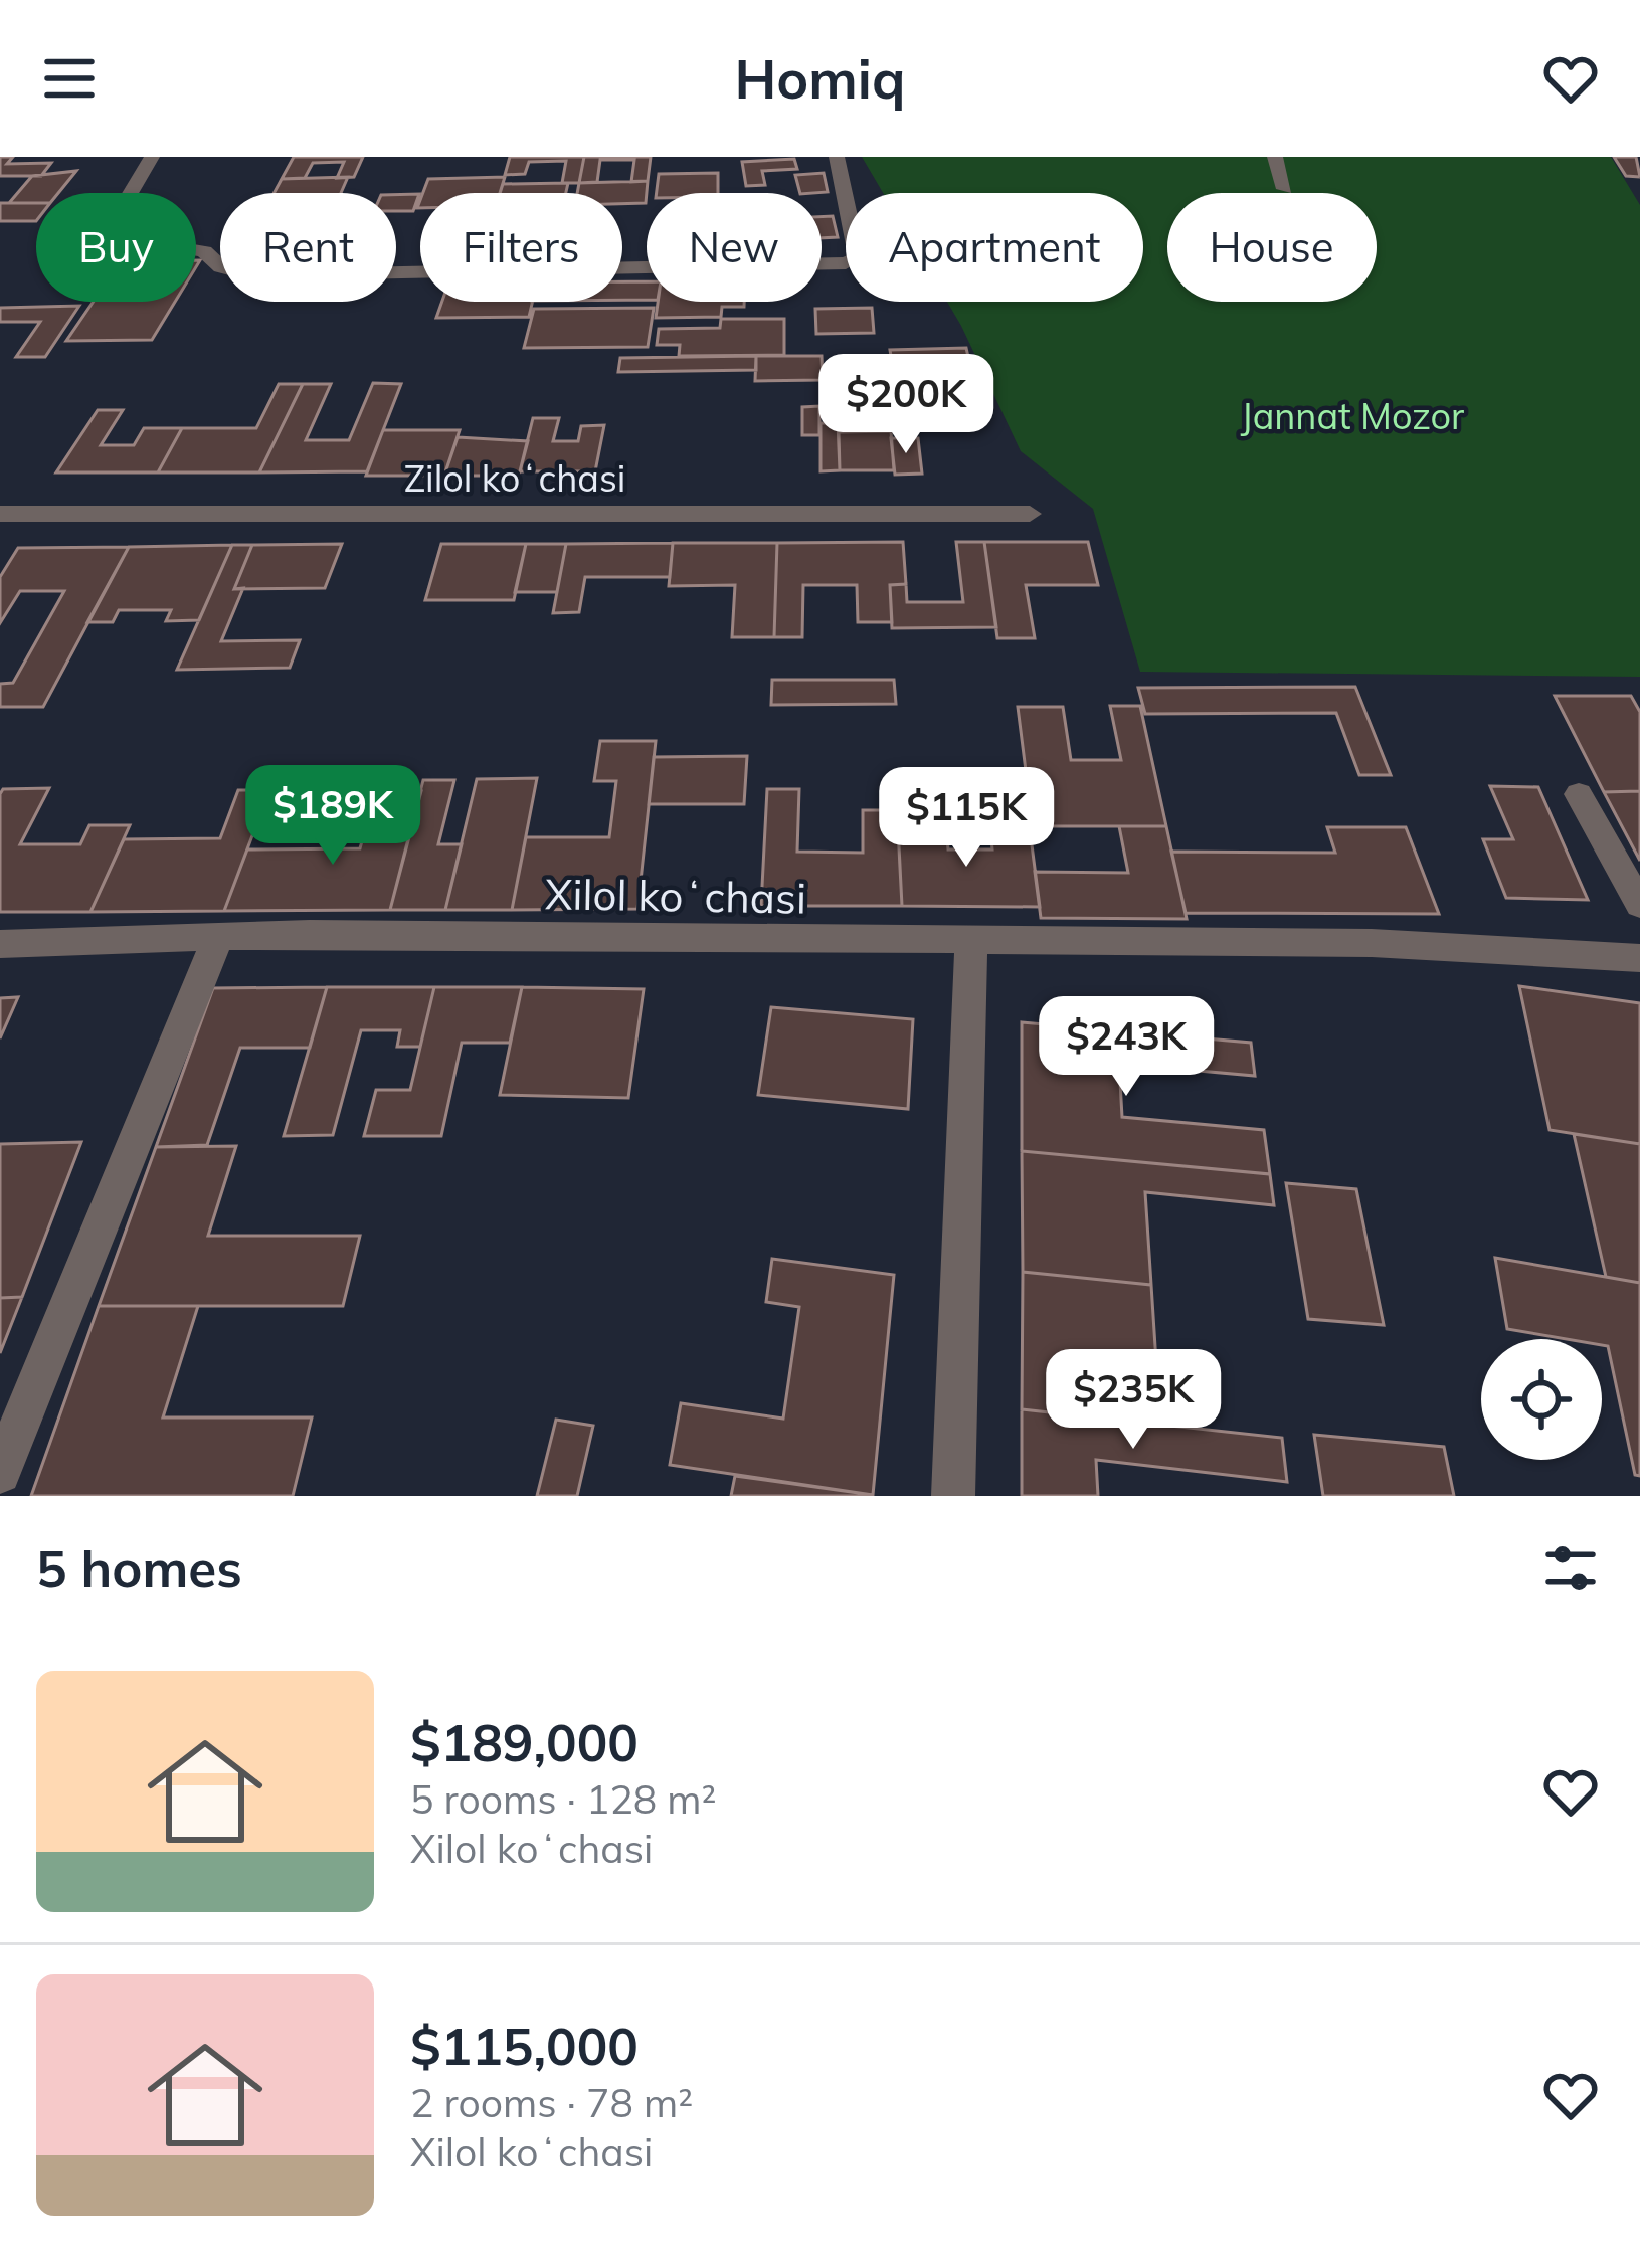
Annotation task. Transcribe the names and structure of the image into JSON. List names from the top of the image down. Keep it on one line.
{"streets":{"street":["Zilol koʻchasi","Xilol koʻchasi"]},"parks":["Jannat Mozor"],"page":{"header":"Homiq","chip":["Buy","Rent","Filters","New","Apartment","House"],"price":["$200K","$189K","$115K","$243K","$235K"],"heading":"5 homes","list":[{"name":"$189,000","note":"5 rooms · 128 m² · Xilol koʻchasi"},{"name":"$115,000","note":"2 rooms · 78 m² · Xilol koʻchasi"}]}}
